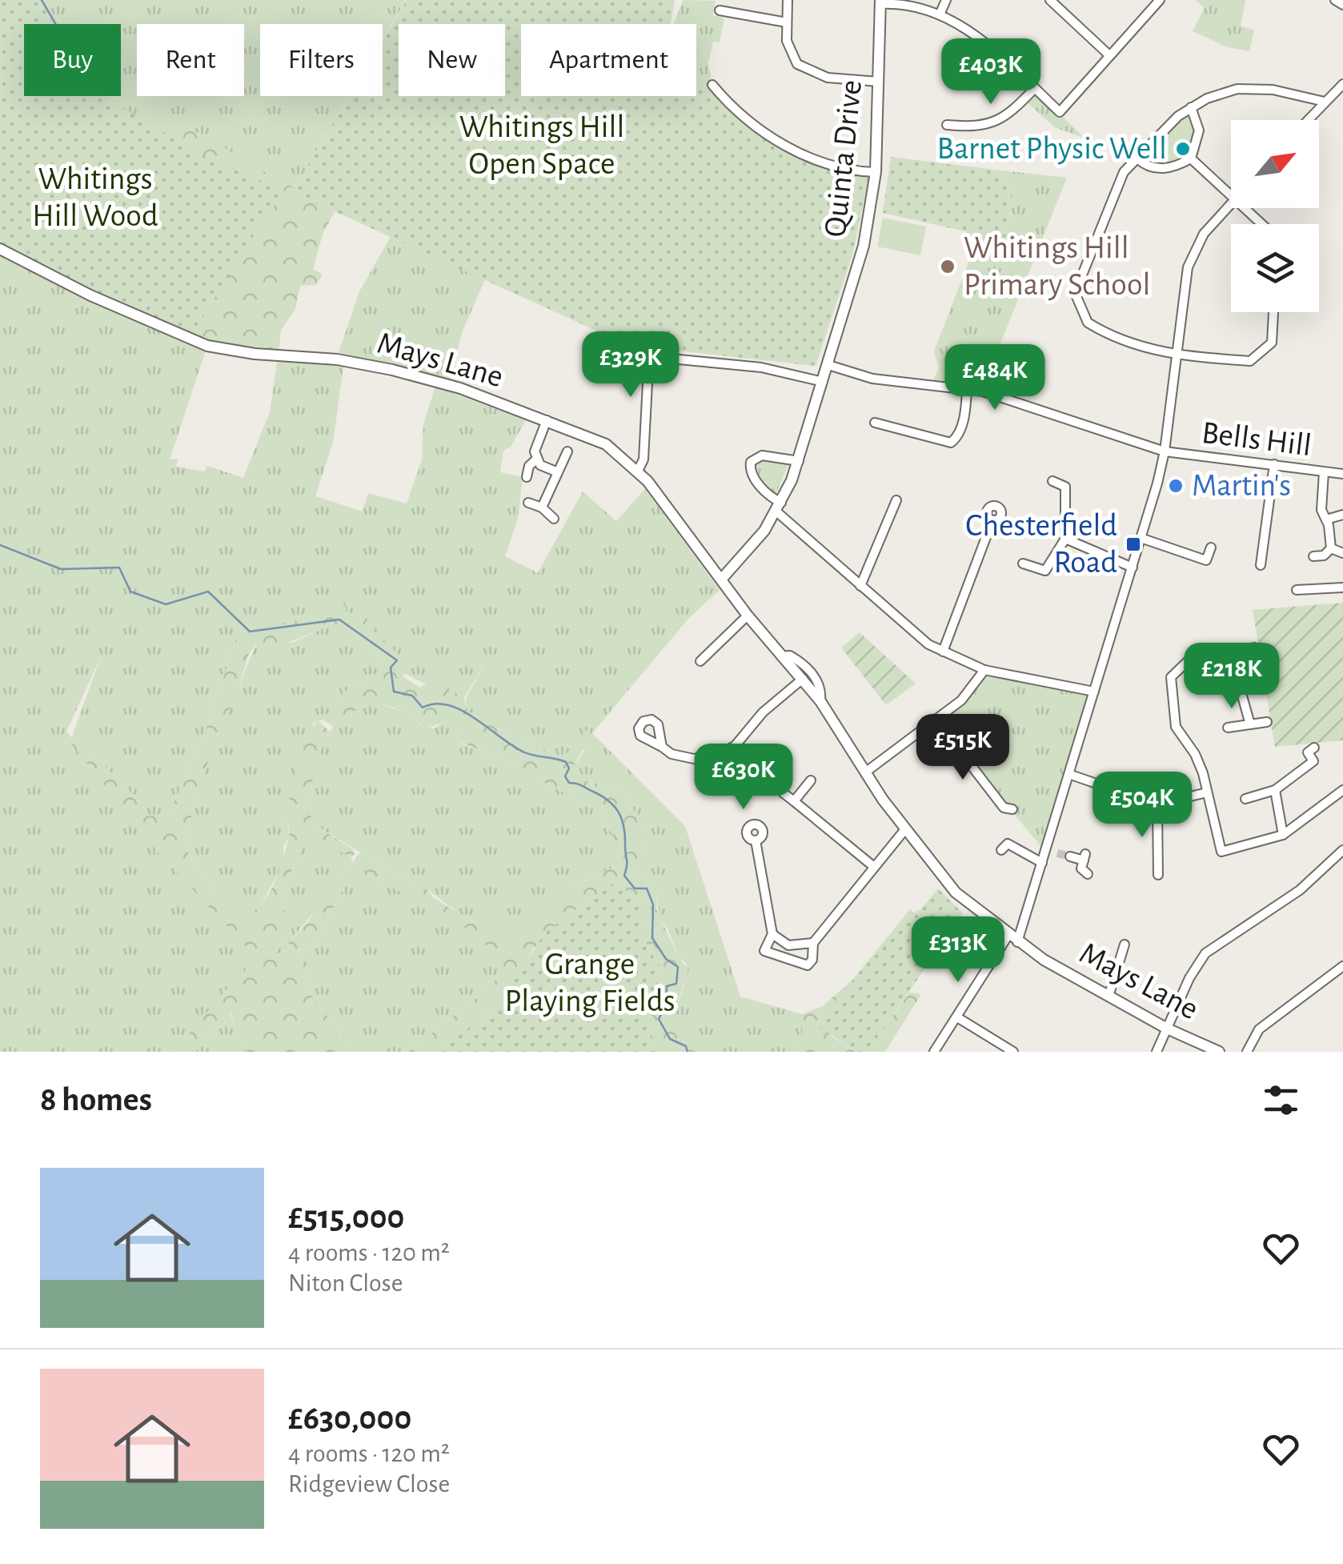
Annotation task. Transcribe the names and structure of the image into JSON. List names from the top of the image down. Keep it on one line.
{"streets":{"street":["Quinta Drive","Mays Lane","Bells Hill"]},"crossings":[["Quinta Drive","Mays Lane"],["Quinta Drive","Bells Hill"]],"parks":["Whitings Hill Open Space","Whitings Hill Wood","Grange Playing Fields"],"places":{"other":["Barnet Physic Well","Whitings Hill Primary School","Martin's"],"transit":["Chesterfield Road"]},"north":"top right","page":{"chip":["Buy","Rent","Filters","New","Apartment"],"price":["£403K","£329K","£484K","£218K","£515K","£630K","£504K","£313K"],"heading":"8 homes","list":[{"name":"£515,000","note":"4 rooms · 120 m² · Niton Close"},{"name":"£630,000","note":"4 rooms · 120 m² · Ridgeview Close"}]}}
